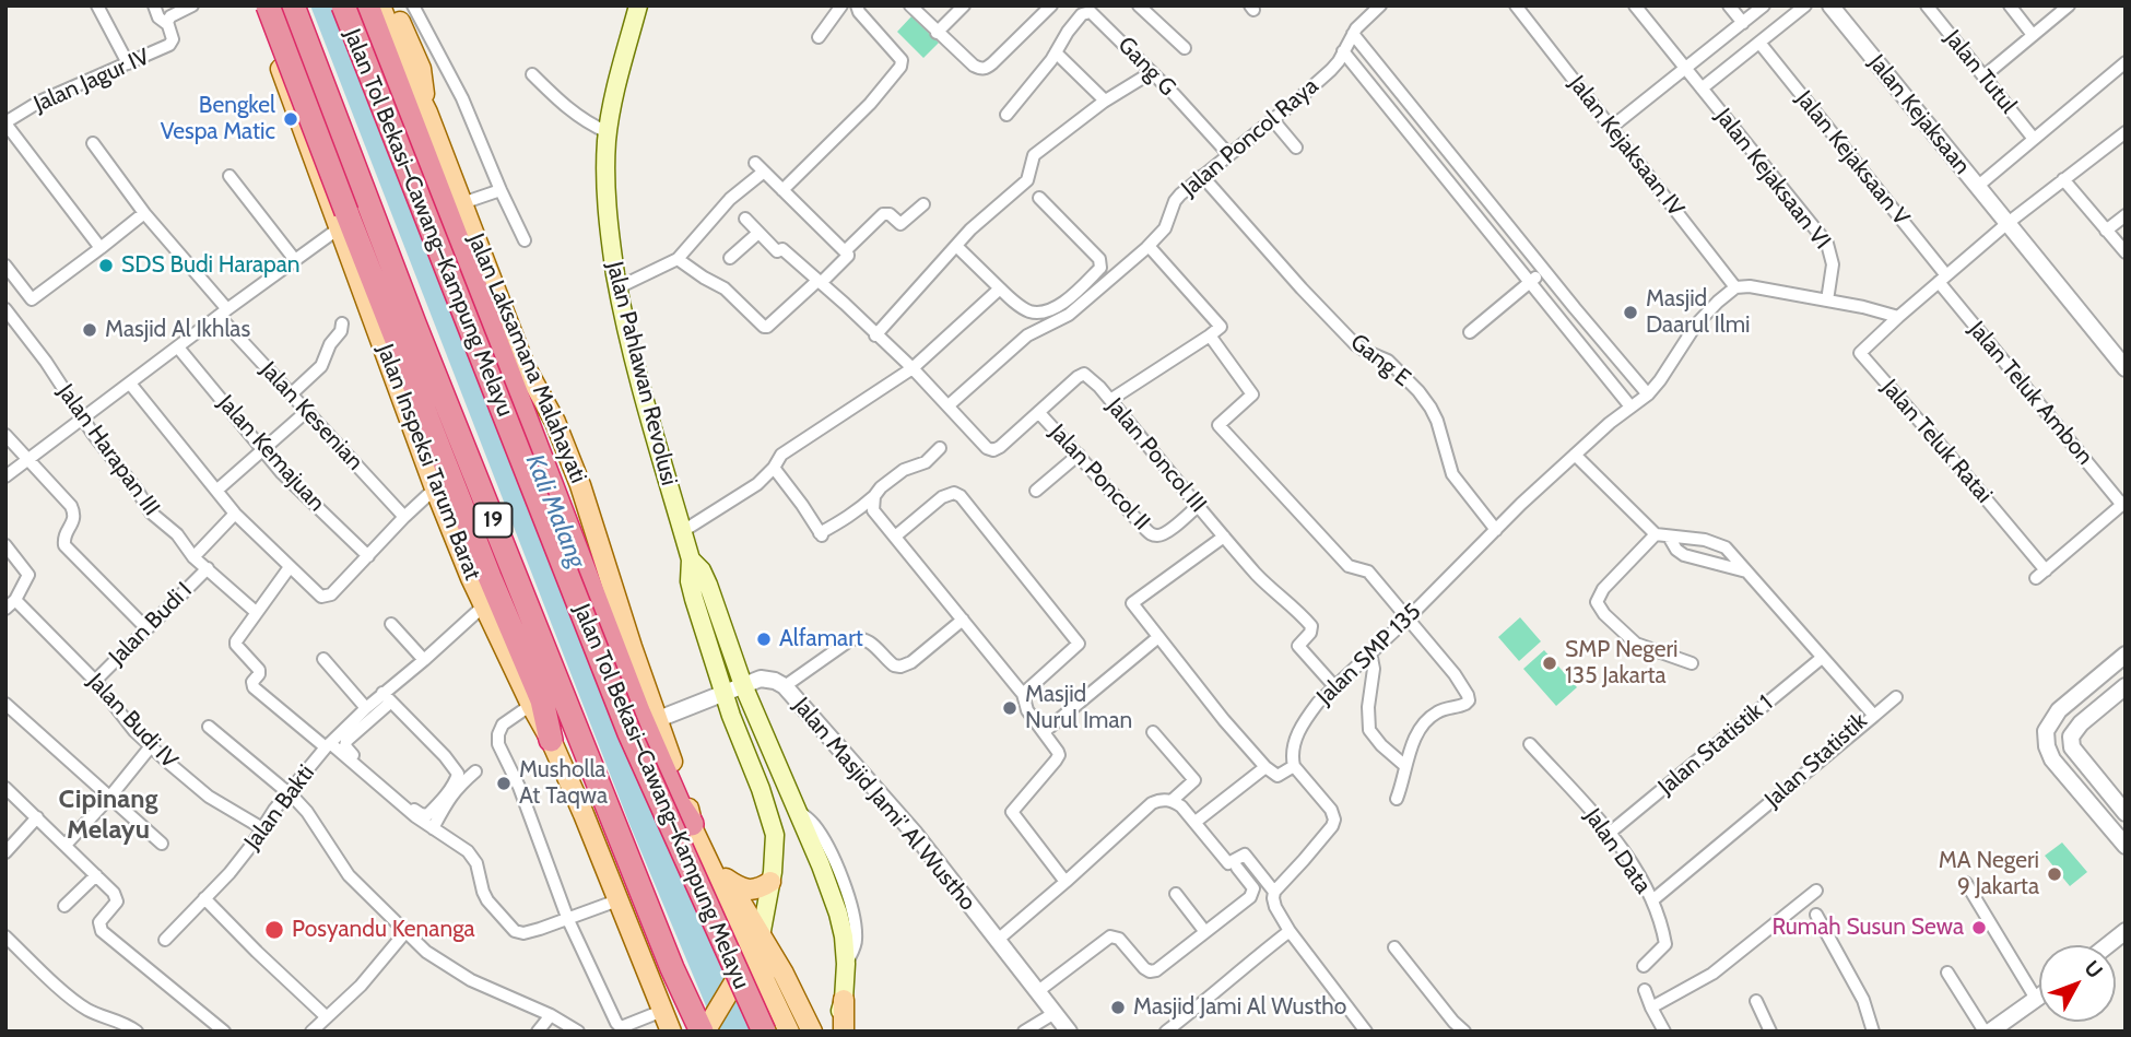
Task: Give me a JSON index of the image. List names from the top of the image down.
{
  "streets": {
    "highway": ["Jalan Tol Bekasi–Cawang–Kampung Melayu", "19"],
    "main road": ["Jalan Laksamana Malahayati", "Jalan Pahlawan Revolusi", "Jalan Inspeksi Tarum Barat"],
    "street": [
      "Gang G",
      "Jalan Tutul",
      "Jalan Jagur IV",
      "Jalan Kejaksaan",
      "Jalan Poncol Raya",
      "Jalan Kejaksaan IV",
      "Jalan Kejaksaan V",
      "Jalan Kejaksaan VI",
      "Gang E",
      "Jalan Teluk Ambon",
      "Jalan Kesenian",
      "Jalan Teluk Ratai",
      "Jalan Harapan III",
      "Jalan Kemajuan",
      "Jalan Poncol III",
      "Jalan Poncol II",
      "Jalan Budi I",
      "Jalan SMP 135",
      "Jalan Budi IV",
      "Jalan Statistik 1",
      "Jalan Statistik",
      "Jalan Masjid Jami' Al Wustho",
      "Jalan Bakti",
      "Jalan Data"
    ]
  },
  "crossings": [
    ["Gang G", "Jalan Poncol Raya"],
    ["Jalan Poncol Raya", "Gang E"],
    ["Jalan Poncol Raya", "Jalan Poncol II"],
    ["Jalan Kejaksaan IV", "Jalan SMP 135"],
    ["Jalan Kejaksaan V", "Jalan Teluk Ambon"],
    ["Jalan Laksamana Malahayati", "Jalan Pahlawan Revolusi"],
    ["Jalan Laksamana Malahayati", "Jalan Masjid Jami' Al Wustho"],
    ["Gang E", "Jalan SMP 135"],
    ["Jalan Pahlawan Revolusi", "Jalan Masjid Jami' Al Wustho"],
    ["Jalan Teluk Ambon", "Jalan Teluk Ratai"],
    ["Jalan Harapan III", "Jalan Budi I"],
    ["Jalan Poncol III", "Jalan Poncol II"],
    ["Jalan Poncol III", "Jalan SMP 135"],
    ["Jalan Inspeksi Tarum Barat", "Jalan Bakti"],
    ["Jalan Budi I", "Jalan Budi IV"],
    ["Jalan Budi IV", "Jalan Bakti"],
    ["Jalan Statistik 1", "Jalan Statistik"],
    ["Jalan Statistik 1", "Jalan Data"],
    ["Jalan Statistik", "Jalan Data"]
  ],
  "districts": ["Cipinang Melayu"],
  "water": ["Kali Malang"],
  "places": [
    "Bengkel Vespa Matic",
    "SDS Budi Harapan",
    "Masjid Daarul Ilmi",
    "Masjid Al Ikhlas",
    "Alfamart",
    "SMP Negeri 135 Jakarta",
    "Masjid Nurul Iman",
    "Musholla At Taqwa",
    "MA Negeri 9 Jakarta",
    "Rumah Susun Sewa",
    "Posyandu Kenanga",
    "Masjid Jami Al Wustho"
  ],
  "north": "top right"
}
